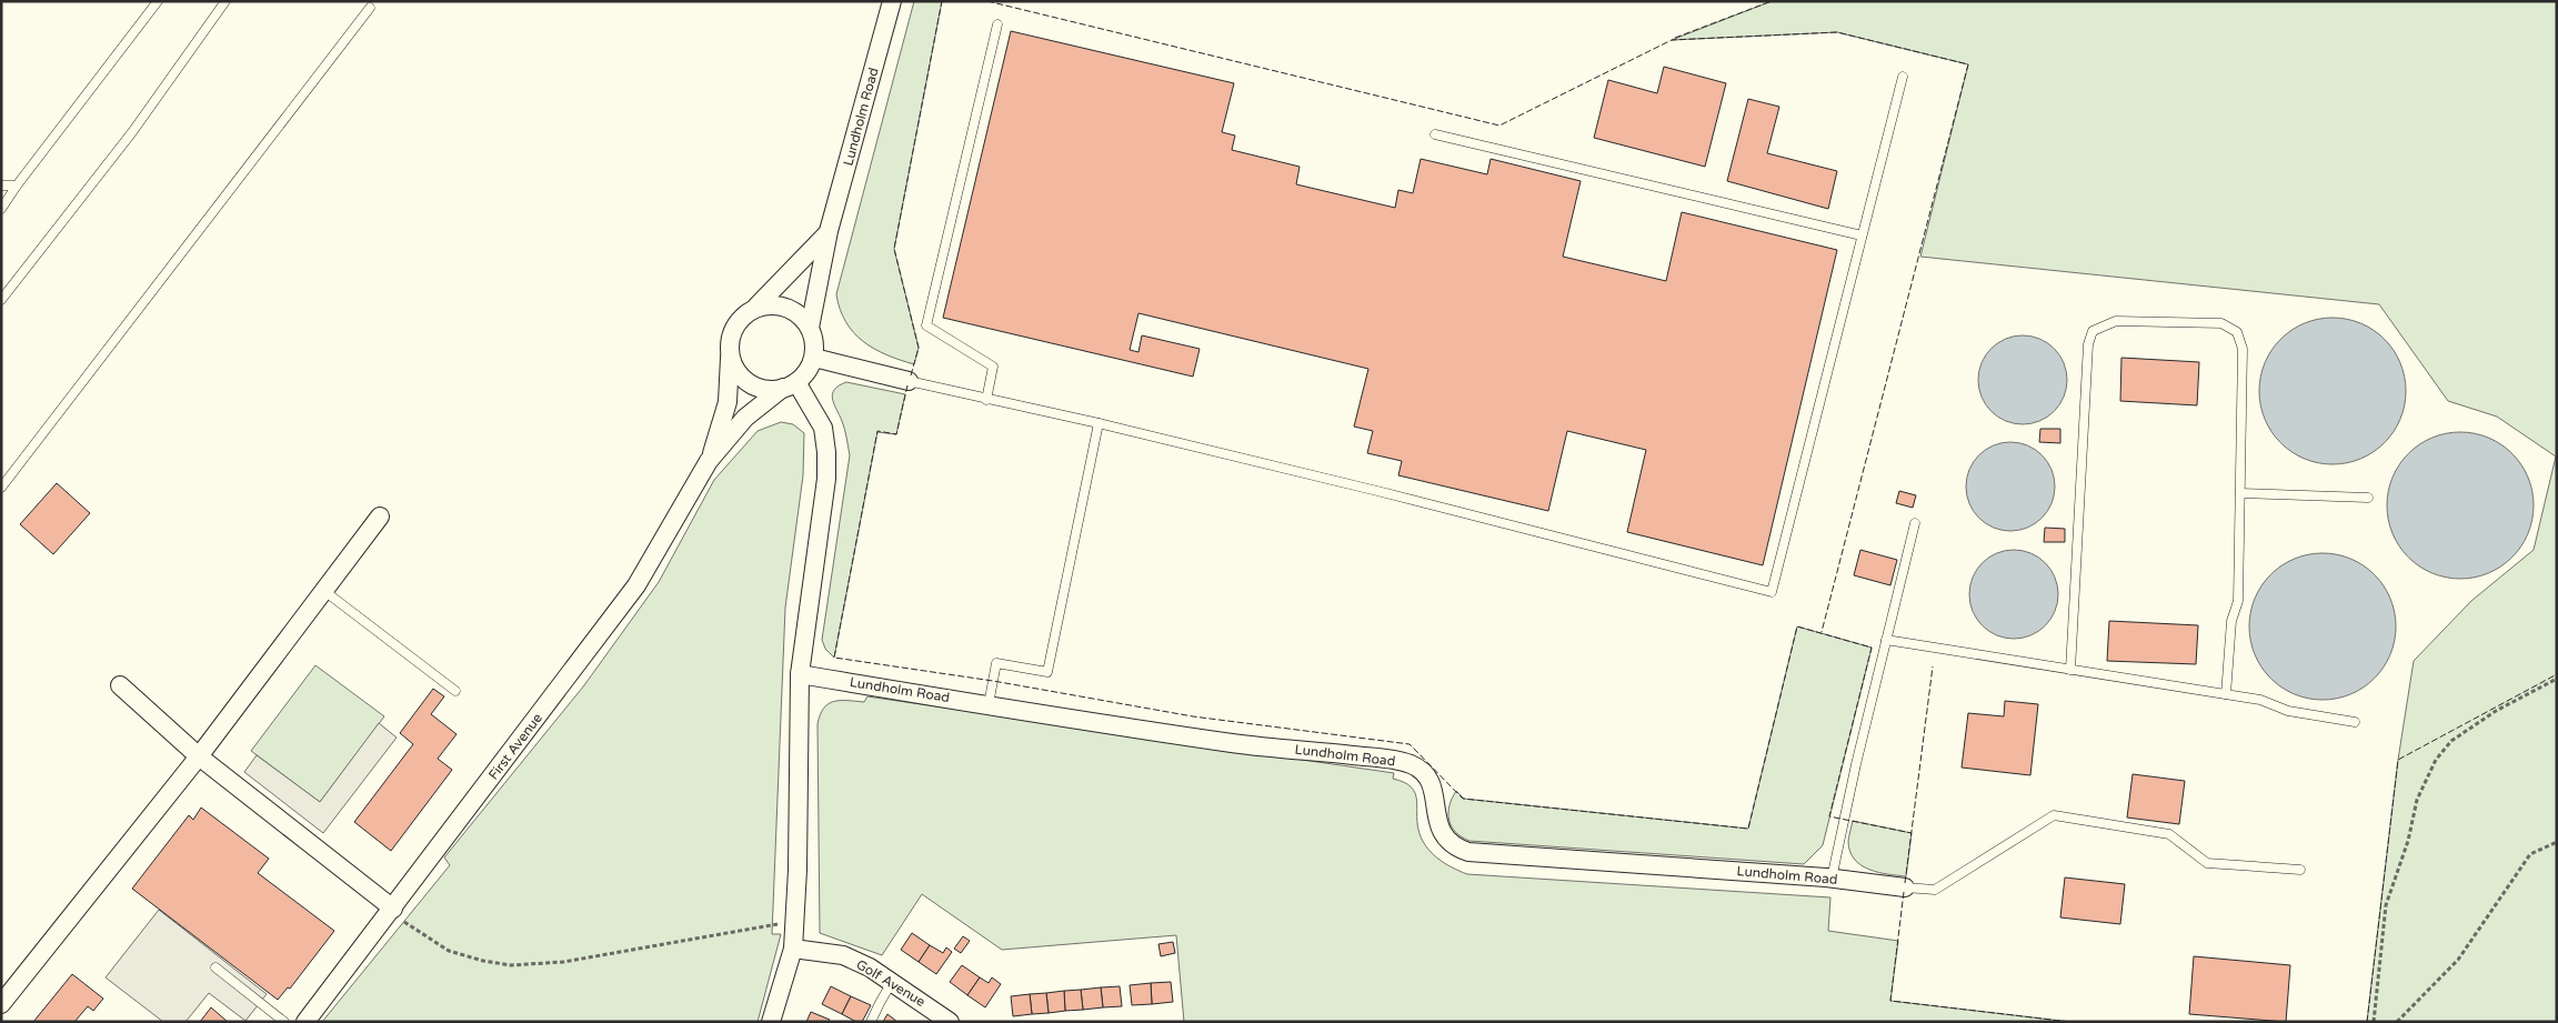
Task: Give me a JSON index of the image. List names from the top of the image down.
{
  "streets": {
    "street": ["Lundholm Road", "First Avenue", "Golf Avenue"]
  },
  "crossings": [
    ["Lundholm Road", "First Avenue"]
  ]
}
